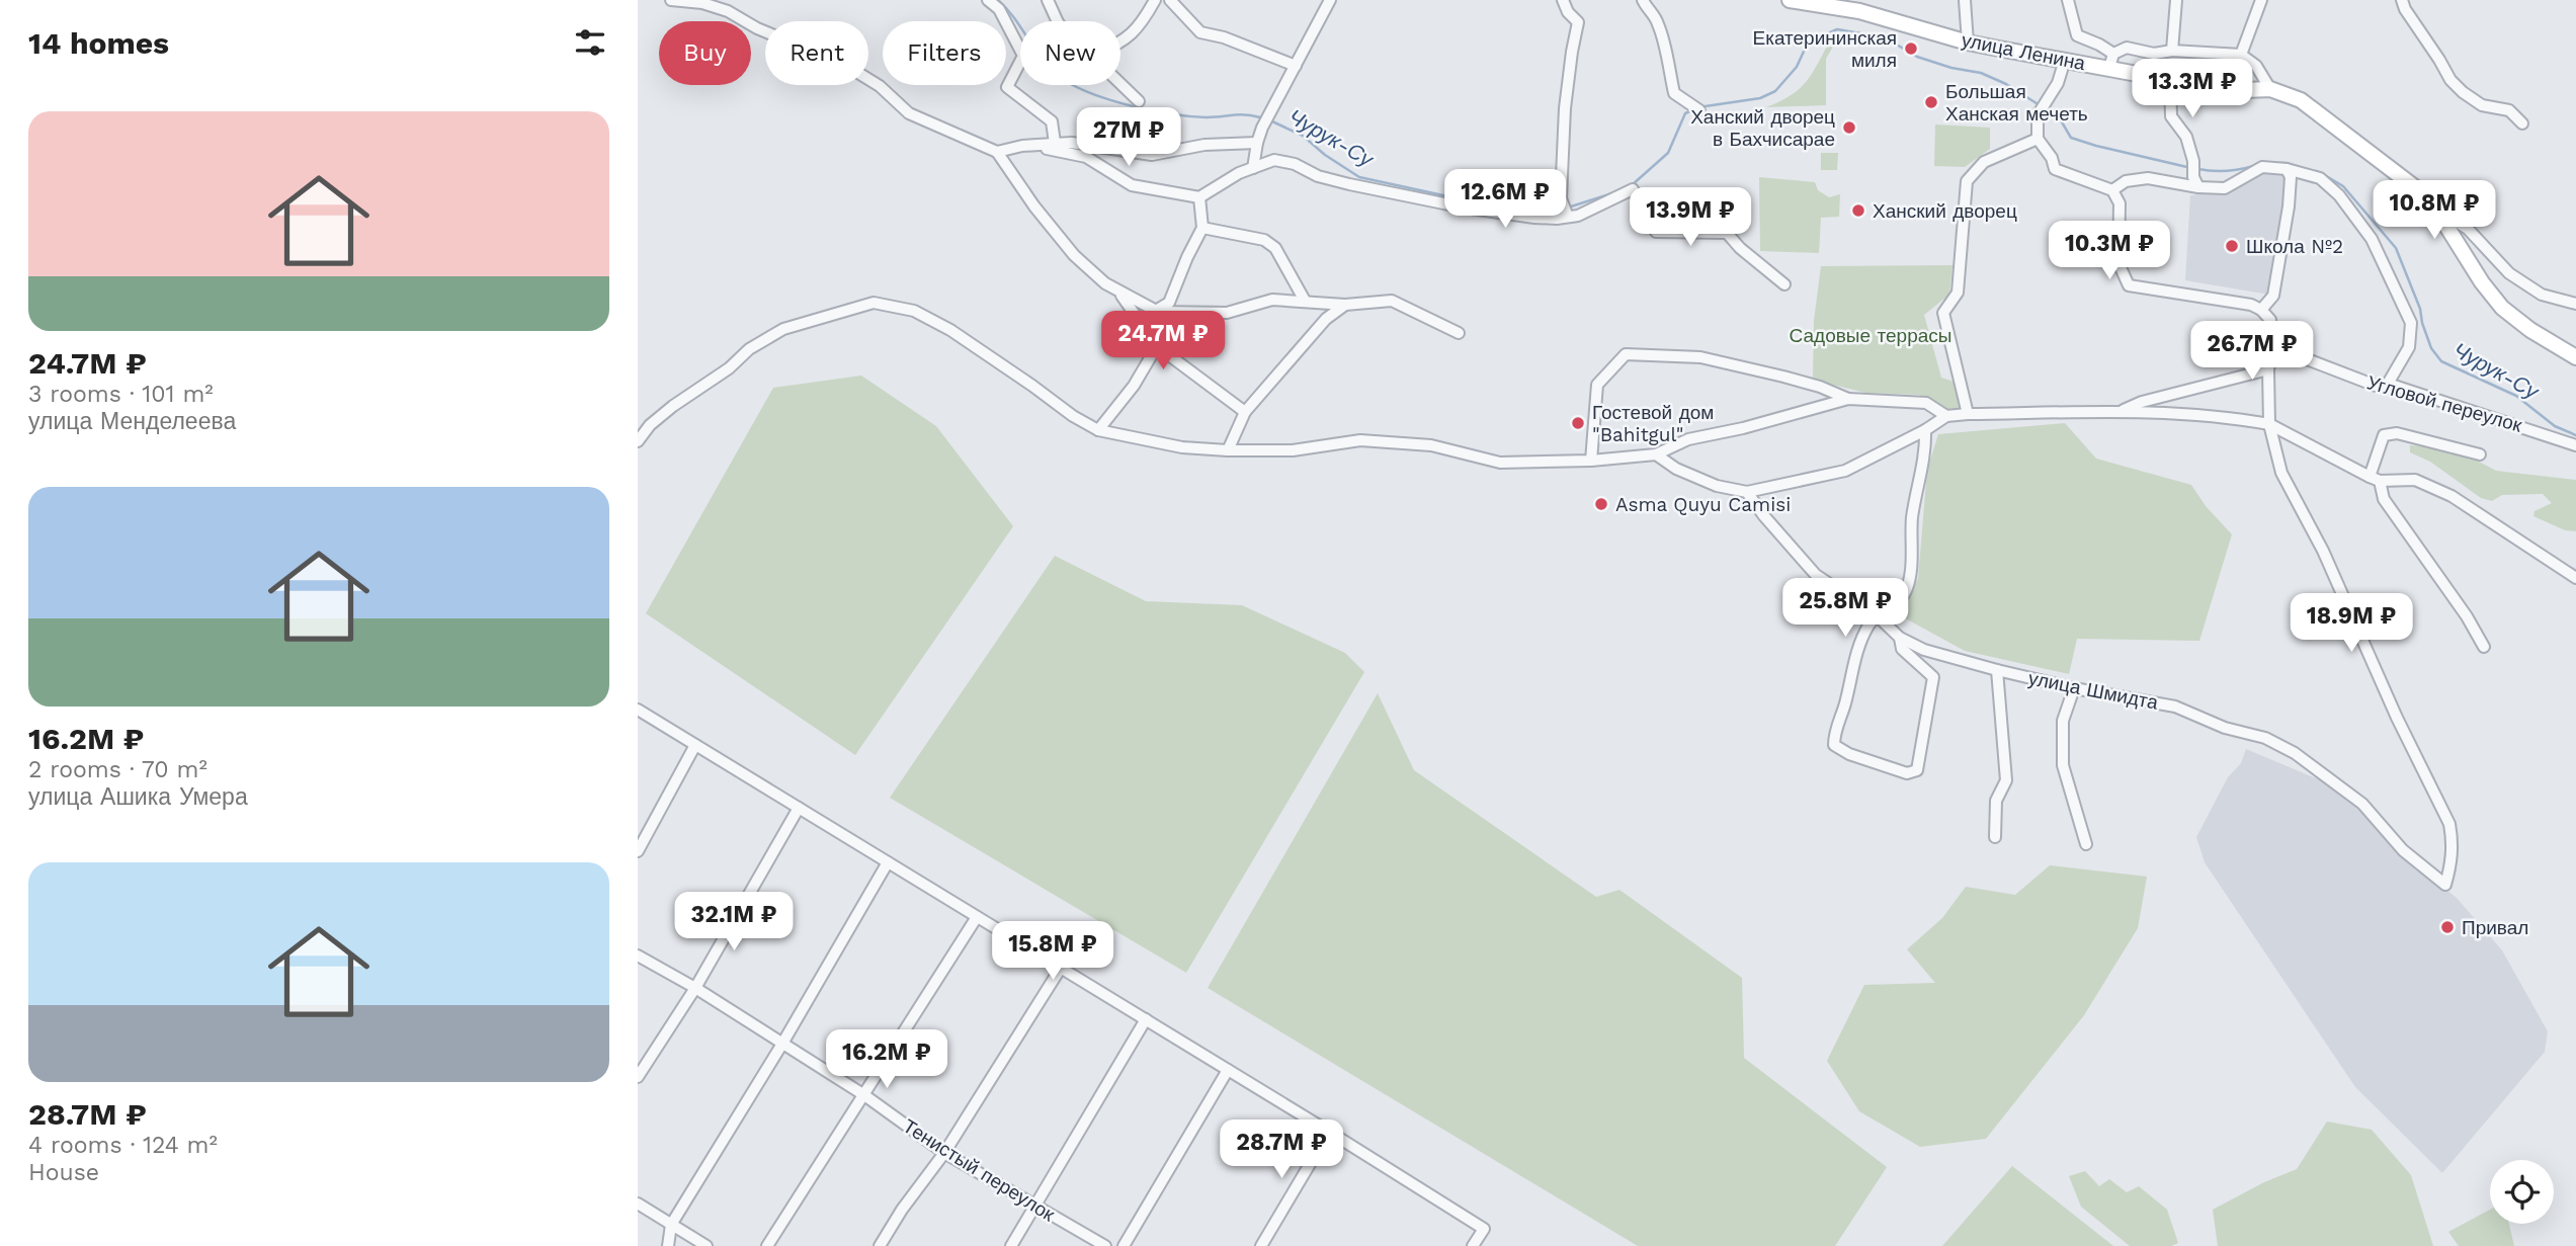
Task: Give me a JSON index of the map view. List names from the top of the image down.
{
  "streets": {
    "main road": ["улица Ленина"],
    "street": ["Угловой переулок", "улица Шмидта", "Тенистый переулок"]
  },
  "water": ["Чурук-Су"],
  "parks": ["Садовые террасы"],
  "places": [
    "Екатерининская миля",
    "Большая Ханская мечеть",
    "Ханский дворец в Бахчисарае",
    "Ханский дворец",
    "Школа №2",
    "Гостевой дом \"Bahitgul\"",
    "Asma Quyu Camisi",
    "Привал"
  ],
  "page": {
    "heading": "14 homes",
    "chip": [
      "Buy",
      "Rent",
      "Filters",
      "New"
    ],
    "price": [
      "13.3M ₽",
      "27M ₽",
      "12.6M ₽",
      "10.8M ₽",
      "13.9M ₽",
      "10.3M ₽",
      "24.7M ₽",
      "26.7M ₽",
      "25.8M ₽",
      "18.9M ₽",
      "32.1M ₽",
      "15.8M ₽",
      "16.2M ₽",
      "28.7M ₽"
    ],
    "list": [
      {
        "name": "24.7M ₽",
        "note": "3 rooms · 101 m² · улица Менделеева"
      },
      {
        "name": "16.2M ₽",
        "note": "2 rooms · 70 m² · улица Ашика Умера"
      },
      {
        "name": "28.7M ₽",
        "note": "4 rooms · 124 m² · House"
      }
    ]
  }
}
